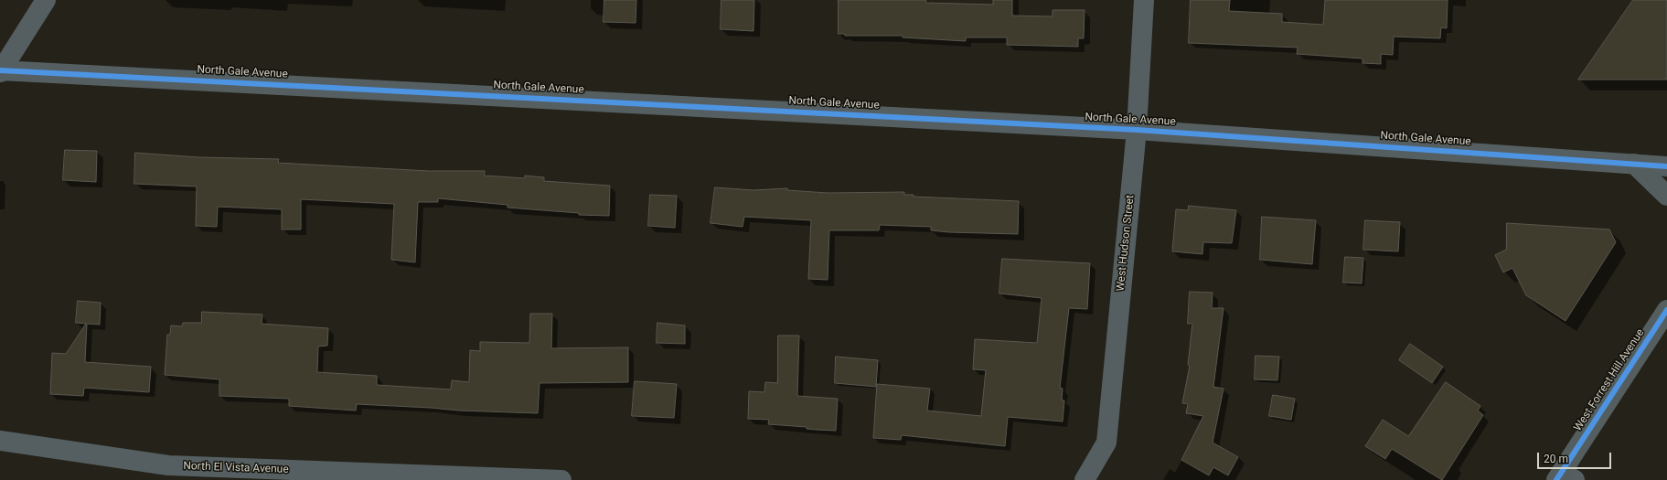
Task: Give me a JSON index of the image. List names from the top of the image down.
{
  "streets": {
    "main road": ["West Forrest Hill Avenue"],
    "street": ["North Gale Avenue", "West Hudson Street", "North El Vista Avenue"]
  },
  "crossings": [
    ["North Gale Avenue", "West Hudson Street"]
  ],
  "scale_bar": "20 m"
}
